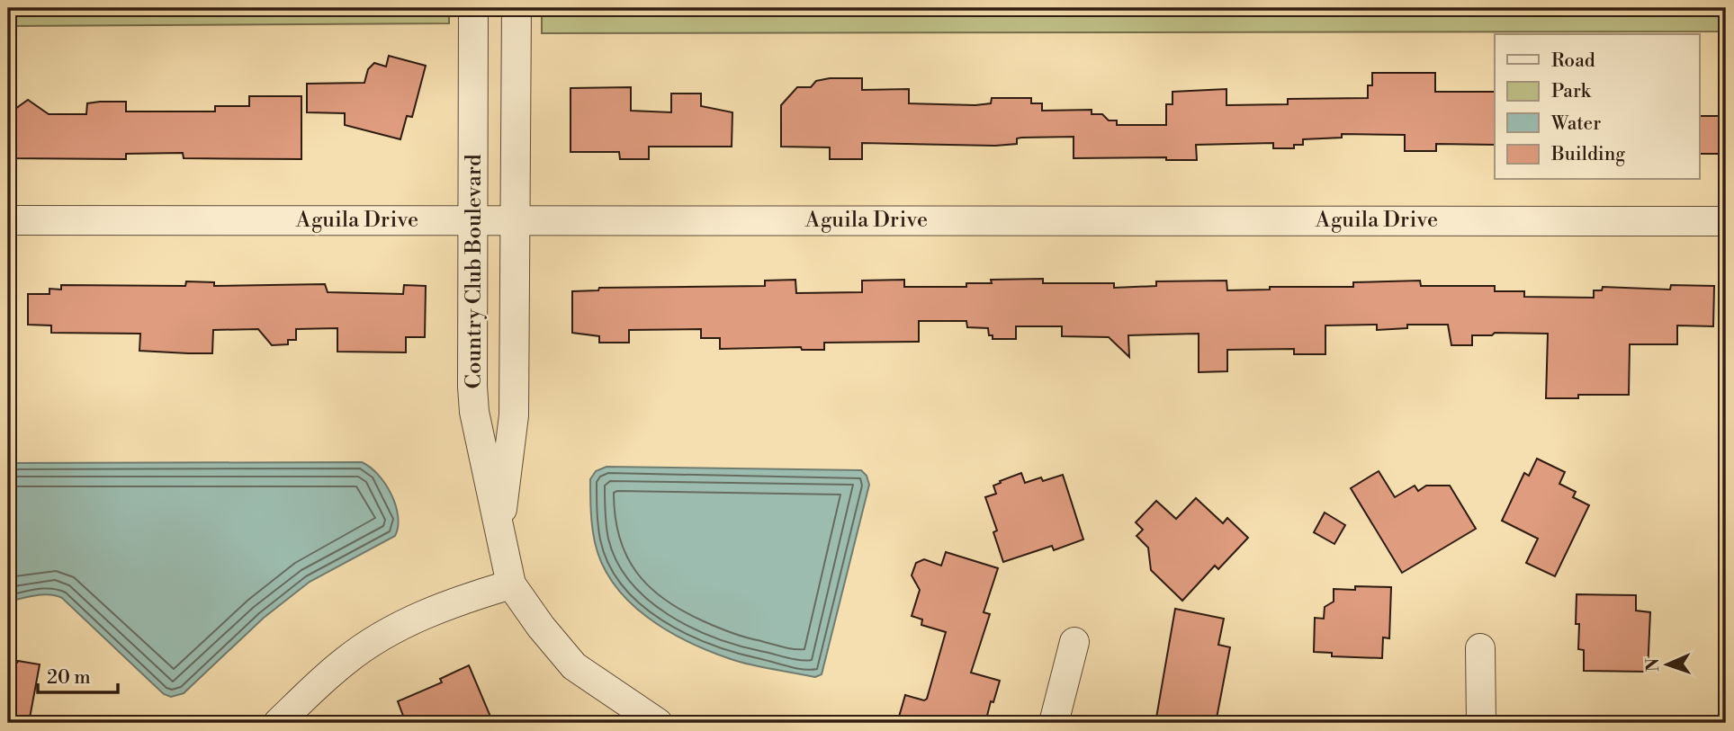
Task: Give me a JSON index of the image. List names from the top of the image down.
{
  "streets": {
    "street": ["Aguila Drive", "Country Club Boulevard"]
  },
  "crossings": [
    ["Aguila Drive", "Country Club Boulevard"]
  ],
  "legend": [
    "Road",
    "Park",
    "Water",
    "Building"
  ],
  "scale_bar": "20 m",
  "north": "left"
}
